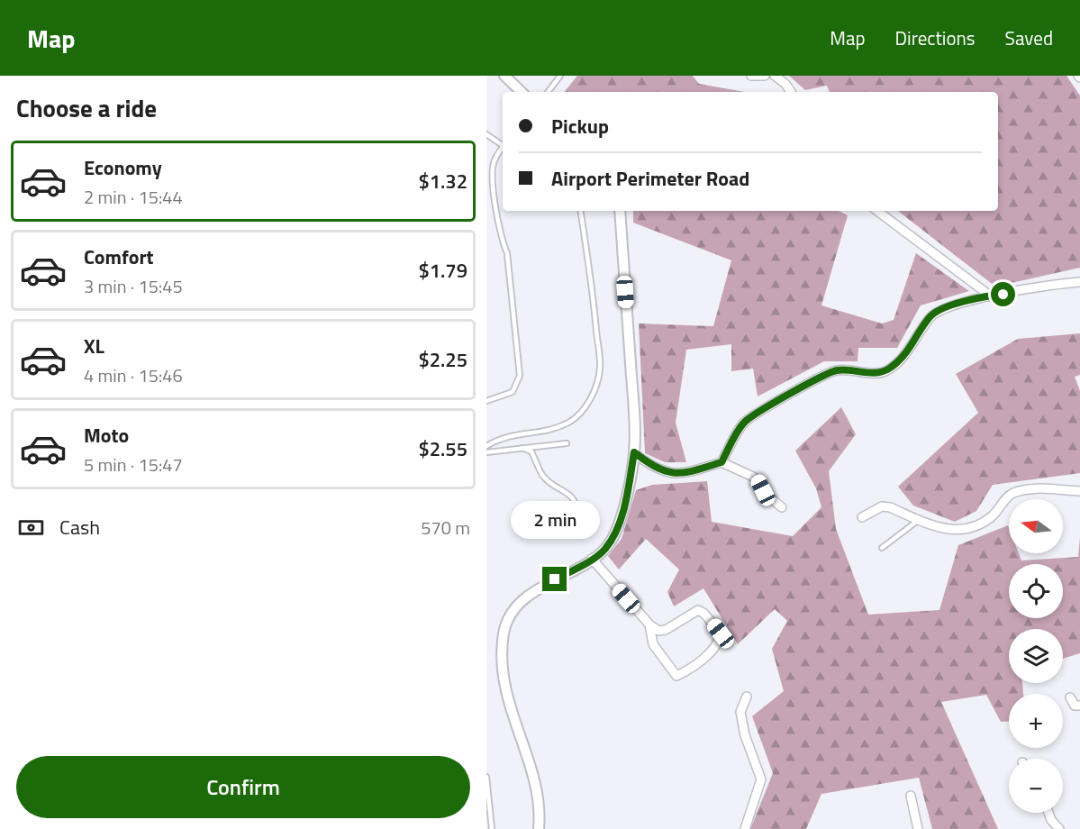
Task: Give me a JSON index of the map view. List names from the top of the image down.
{
  "north": "left",
  "page": {
    "header": "Map",
    "nav": ["Map", "Directions", "Saved"],
    "heading": "Choose a ride",
    "banner": ["Pickup", "Airport Perimeter Road"],
    "list": [
      {
        "name": "Economy",
        "note": "2 min · 15:44",
        "value": "$1.32"
      },
      {
        "name": "Comfort",
        "note": "3 min · 15:45",
        "value": "$1.79"
      },
      {
        "name": "XL",
        "note": "4 min · 15:46",
        "value": "$2.25"
      },
      {
        "name": "Moto",
        "note": "5 min · 15:47",
        "value": "$2.55"
      }
    ],
    "pay": ["Cash", "570 m"],
    "map_buttons": ["+", "−"],
    "bubble": "2 min",
    "buttons": "Confirm"
  }
}
